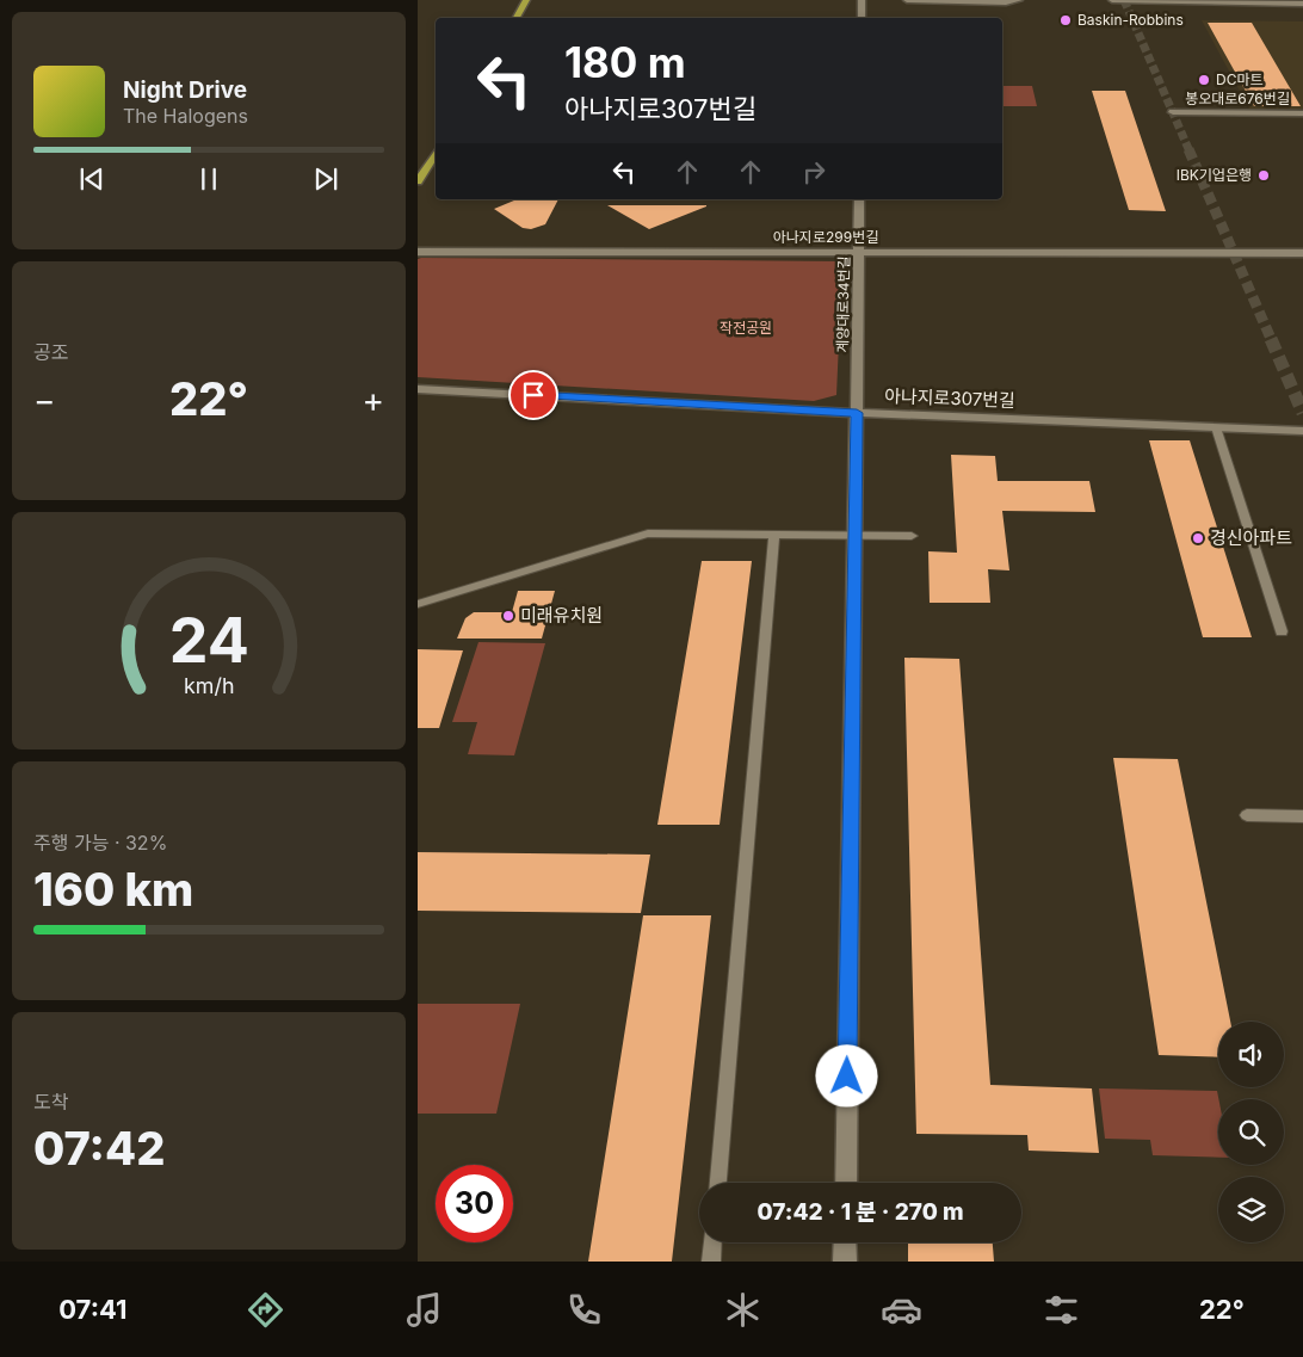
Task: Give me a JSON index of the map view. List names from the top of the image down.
{
  "streets": {
    "street": [
      "봉오대로676번길",
      "아나지로299번길",
      "계양대로34번길",
      "아나지로307번길"
    ]
  },
  "crossings": [
    ["아나지로299번길", "계양대로34번길"],
    ["계양대로34번길", "아나지로307번길"]
  ],
  "parks": ["작전공원"],
  "places": [
    "Baskin-Robbins",
    "DC마트",
    "IBK기업은행",
    "경신아파트",
    "미래유치원"
  ],
  "page": {
    "turn": ["180 m", "아나지로307번길"],
    "song": ["Night Drive", "The Halogens"],
    "tile": [
      "공조",
      ["주행 가능 · 32%", "160 km"],
      ["도착", "07:42"]
    ],
    "heat": ["−", "22°", "+"],
    "limit": "30",
    "trip": "07:42 · 1 분 · 270 m",
    "tabs": ["07:41", "22°"],
    "gauge": ["24", "km/h"]
  }
}
